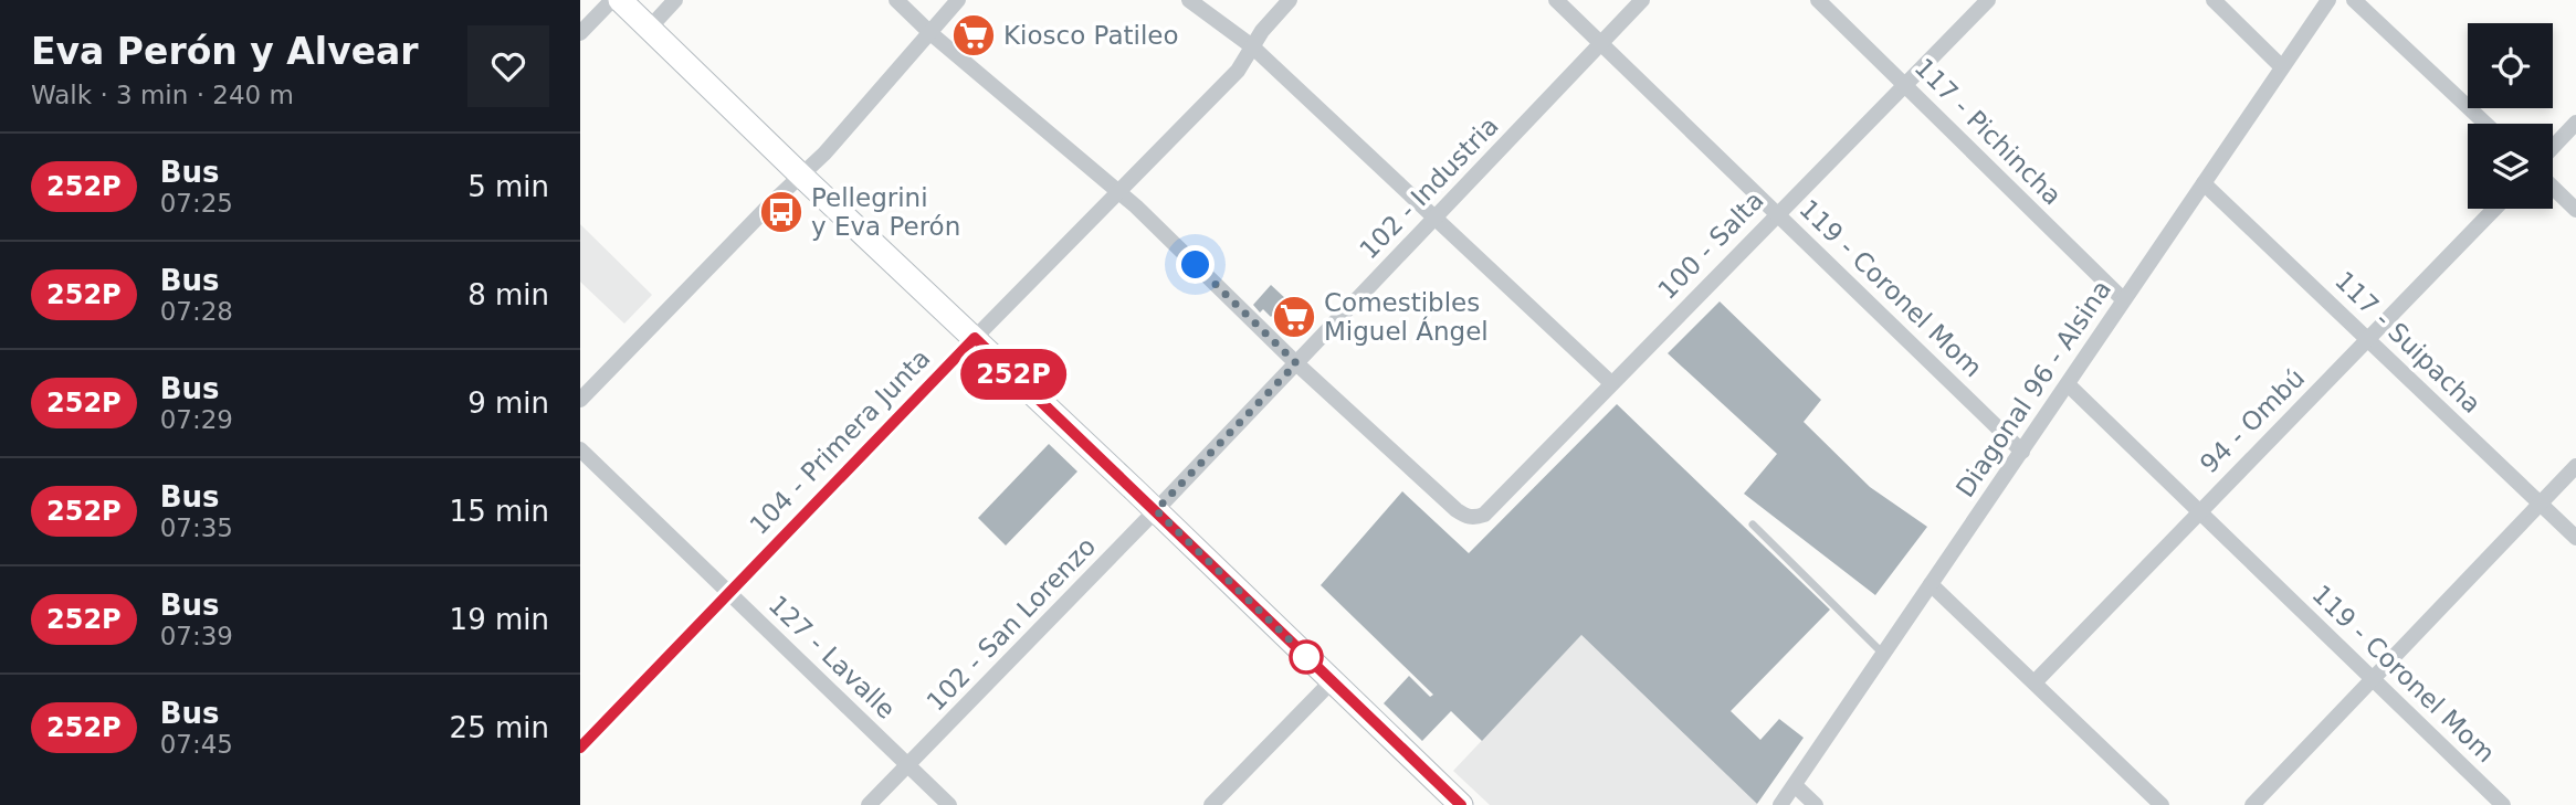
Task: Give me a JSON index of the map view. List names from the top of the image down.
{
  "streets": {
    "street": [
      "117 - Pichincha",
      "102 - Industria",
      "100 - Salta",
      "119 - Coronel Mom",
      "117 - Suipacha",
      "Diagonal 96 - Alsina",
      "94 - Ombú",
      "104 - Primera Junta",
      "102 - San Lorenzo",
      "127 - Lavalle"
    ]
  },
  "crossings": [
    ["117 - Pichincha", "100 - Salta"],
    ["117 - Pichincha", "Diagonal 96 - Alsina"],
    ["102 - Industria", "100 - Salta"],
    ["102 - Industria", "119 - Coronel Mom"],
    ["102 - Industria", "102 - San Lorenzo"],
    ["100 - Salta", "119 - Coronel Mom"],
    ["119 - Coronel Mom", "Diagonal 96 - Alsina"],
    ["119 - Coronel Mom", "94 - Ombú"],
    ["117 - Suipacha", "Diagonal 96 - Alsina"],
    ["117 - Suipacha", "94 - Ombú"],
    ["104 - Primera Junta", "127 - Lavalle"],
    ["102 - San Lorenzo", "127 - Lavalle"]
  ],
  "places": {
    "supermarket": ["Kiosco Patileo", "Comestibles Miguel Ángel"],
    "bus stop": ["Pellegrini y Eva Perón"]
  },
  "lines": ["bus line 252P"],
  "page": {
    "heading": ["Eva Perón y Alvear", "Walk · 3 min · 240 m"],
    "on_map": "252P",
    "list": [
      {
        "mark": "252P",
        "name": "Bus",
        "note": "07:25",
        "value": "5 min"
      },
      {
        "mark": "252P",
        "name": "Bus",
        "note": "07:28",
        "value": "8 min"
      },
      {
        "mark": "252P",
        "name": "Bus",
        "note": "07:29",
        "value": "9 min"
      },
      {
        "mark": "252P",
        "name": "Bus",
        "note": "07:35",
        "value": "15 min"
      },
      {
        "mark": "252P",
        "name": "Bus",
        "note": "07:39",
        "value": "19 min"
      },
      {
        "mark": "252P",
        "name": "Bus",
        "note": "07:45",
        "value": "25 min"
      }
    ]
  }
}
